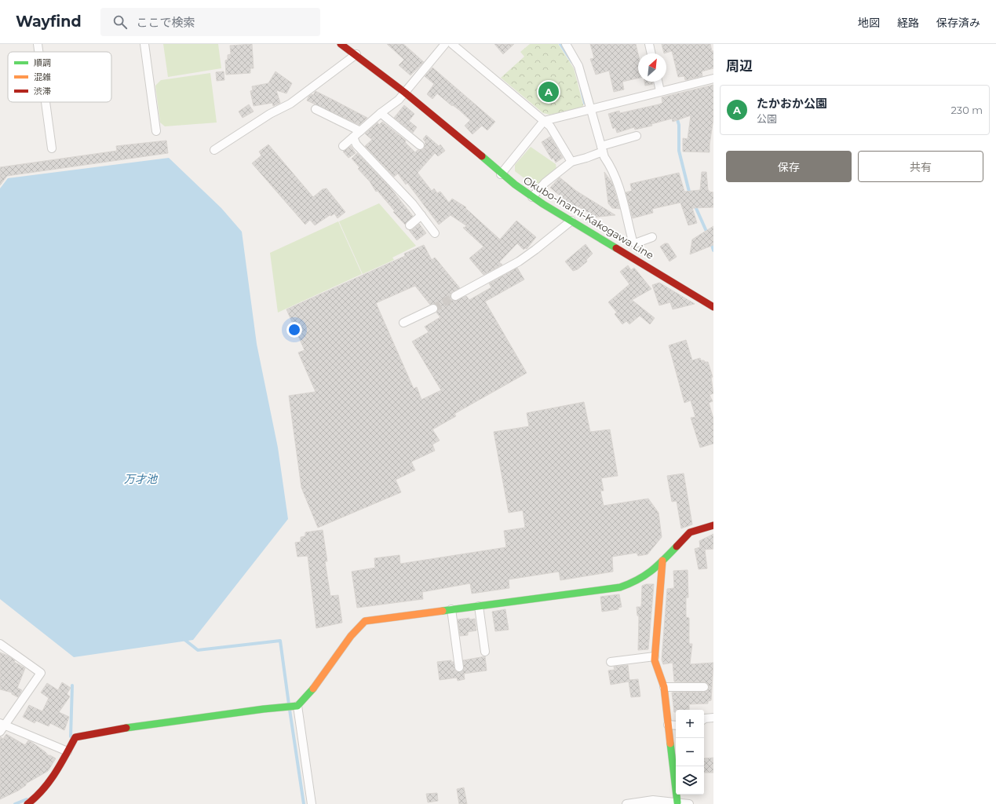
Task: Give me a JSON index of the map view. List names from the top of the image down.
{
  "streets": {
    "street": ["Okubo-Inami-Kakogawa Line"]
  },
  "water": ["万才池"],
  "legend": ["順調", "混雑", "渋滞"],
  "north": "top right",
  "page": {
    "header": "Wayfind",
    "search": "ここで検索",
    "nav": ["地図", "経路", "保存済み"],
    "heading": "周辺",
    "pins": "A",
    "list": [
      {
        "mark": "A",
        "name": "たかおか公園",
        "note": "公園",
        "value": "230 m"
      }
    ],
    "buttons": ["保存", "共有"],
    "map_buttons": ["+", "−"]
  }
}
